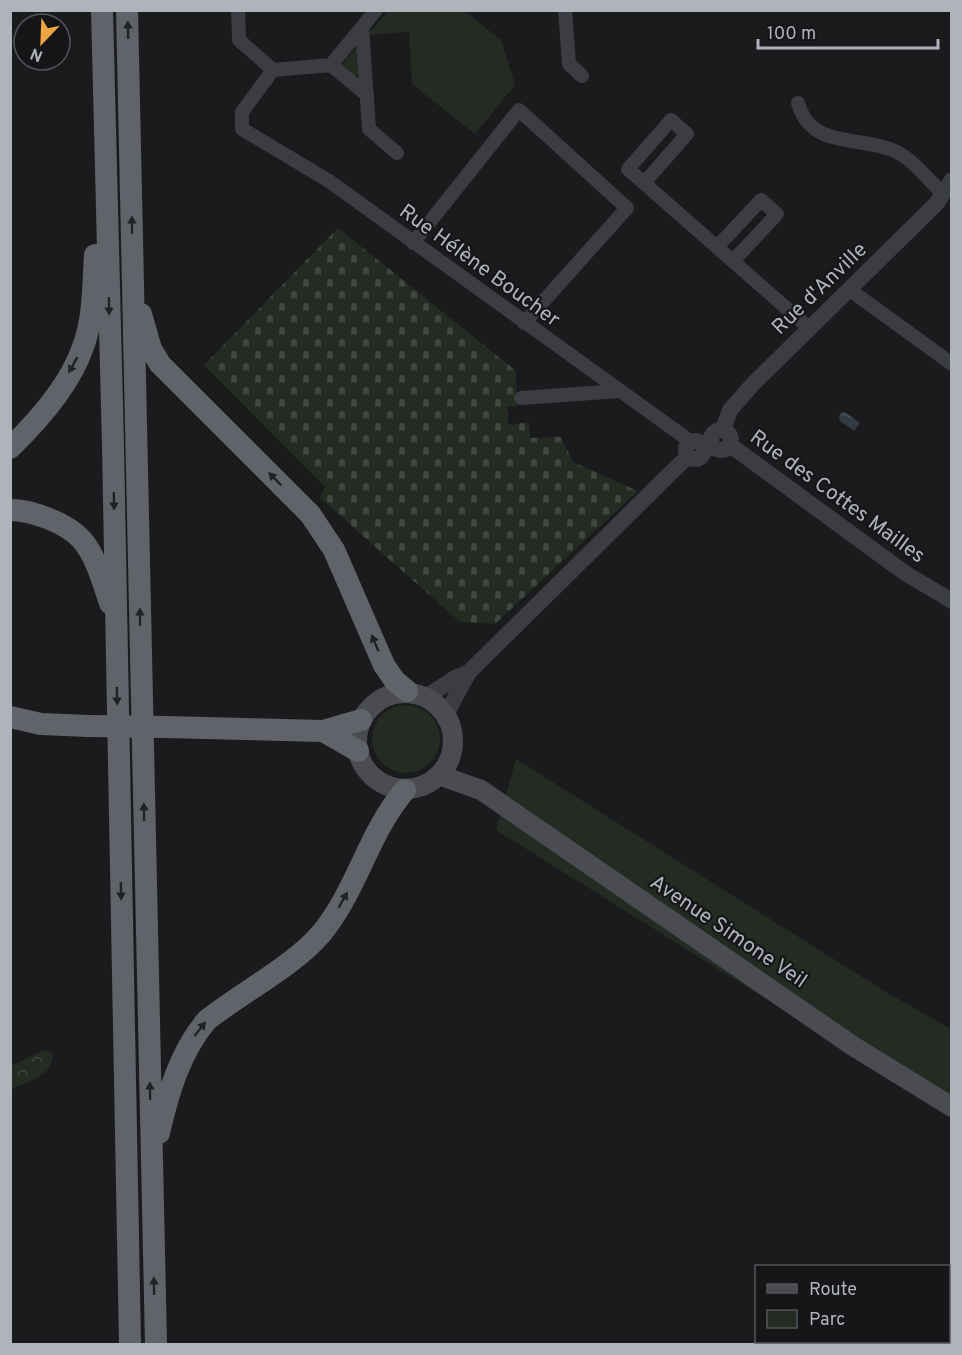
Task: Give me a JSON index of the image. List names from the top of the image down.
{
  "streets": {
    "main road": ["Avenue Simone Veil"],
    "street": ["Rue Hélène Boucher", "Rue d'Anville", "Rue des Cottes Mailles"]
  },
  "crossings": [
    ["Rue Hélène Boucher", "Rue d'Anville"],
    ["Rue Hélène Boucher", "Rue des Cottes Mailles"],
    ["Rue d'Anville", "Rue des Cottes Mailles"],
    ["Rue d'Anville", "Avenue Simone Veil"]
  ],
  "legend": ["Route", "Parc"],
  "scale_bar": "100 m",
  "north": "bottom left"
}
